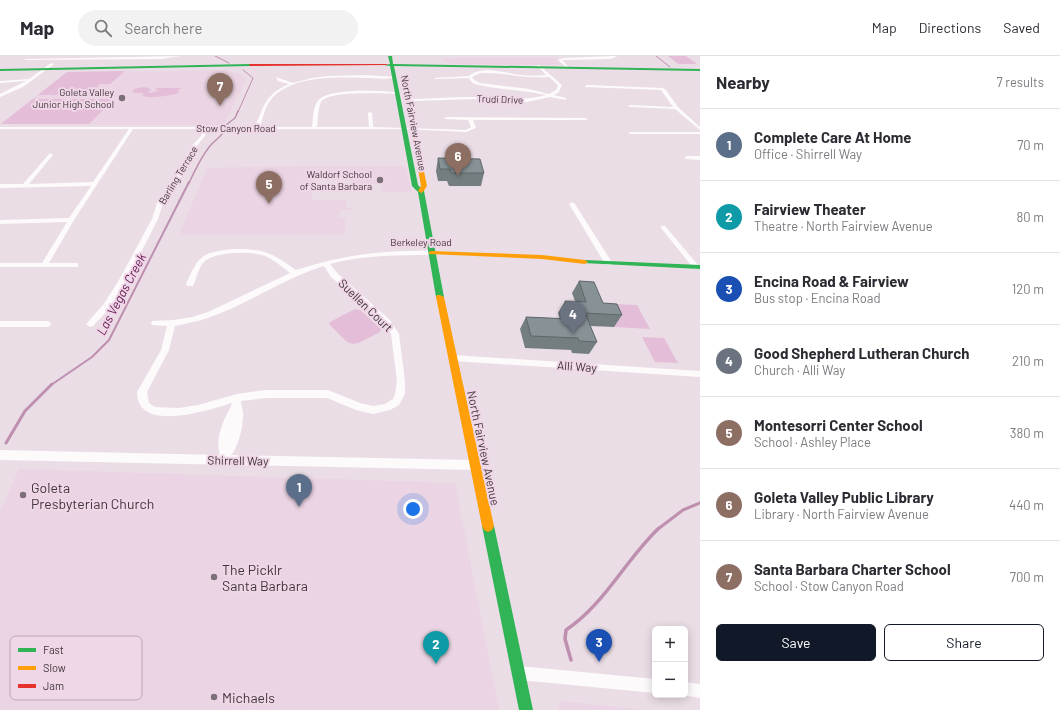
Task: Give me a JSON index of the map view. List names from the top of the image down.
{
  "streets": {
    "main road": ["North Fairview Avenue", "Berkeley Road"],
    "street": [
      "Trudi Drive",
      "Stow Canyon Road",
      "Barling Terrace",
      "Suellen Court",
      "Alli Way",
      "Shirrell Way"
    ]
  },
  "crossings": [
    ["Trudi Drive", "North Fairview Avenue"],
    ["North Fairview Avenue", "Stow Canyon Road"],
    ["North Fairview Avenue", "Berkeley Road"],
    ["North Fairview Avenue", "Alli Way"],
    ["North Fairview Avenue", "Shirrell Way"],
    ["Stow Canyon Road", "Barling Terrace"],
    ["Berkeley Road", "Suellen Court"]
  ],
  "water": ["Las Vegas Creek"],
  "places": [
    "Goleta Valley Junior High School",
    "Waldorf School of Santa Barbara",
    "Goleta Presbyterian Church",
    "The Picklr Santa Barbara",
    "Michaels"
  ],
  "legend": ["Fast", "Slow", "Jam"],
  "page": {
    "header": "Map",
    "search": "Search here",
    "nav": ["Map", "Directions", "Saved"],
    "heading": ["Nearby", "7 results"],
    "pins": [
      "7",
      "6",
      "5",
      "4",
      "1",
      "3",
      "2"
    ],
    "list": [
      {
        "mark": "1",
        "name": "Complete Care At Home",
        "note": "Office · Shirrell Way",
        "value": "70 m"
      },
      {
        "mark": "2",
        "name": "Fairview Theater",
        "note": "Theatre · North Fairview Avenue",
        "value": "80 m"
      },
      {
        "mark": "3",
        "name": "Encina Road & Fairview",
        "note": "Bus stop · Encina Road",
        "value": "120 m"
      },
      {
        "mark": "4",
        "name": "Good Shepherd Lutheran Church",
        "note": "Church · Alli Way",
        "value": "210 m"
      },
      {
        "mark": "5",
        "name": "Montesorri Center School",
        "note": "School · Ashley Place",
        "value": "380 m"
      },
      {
        "mark": "6",
        "name": "Goleta Valley Public Library",
        "note": "Library · North Fairview Avenue",
        "value": "440 m"
      },
      {
        "mark": "7",
        "name": "Santa Barbara Charter School",
        "note": "School · Stow Canyon Road",
        "value": "700 m"
      }
    ],
    "buttons": ["Save", "Share"],
    "map_buttons": ["+", "−"]
  }
}
